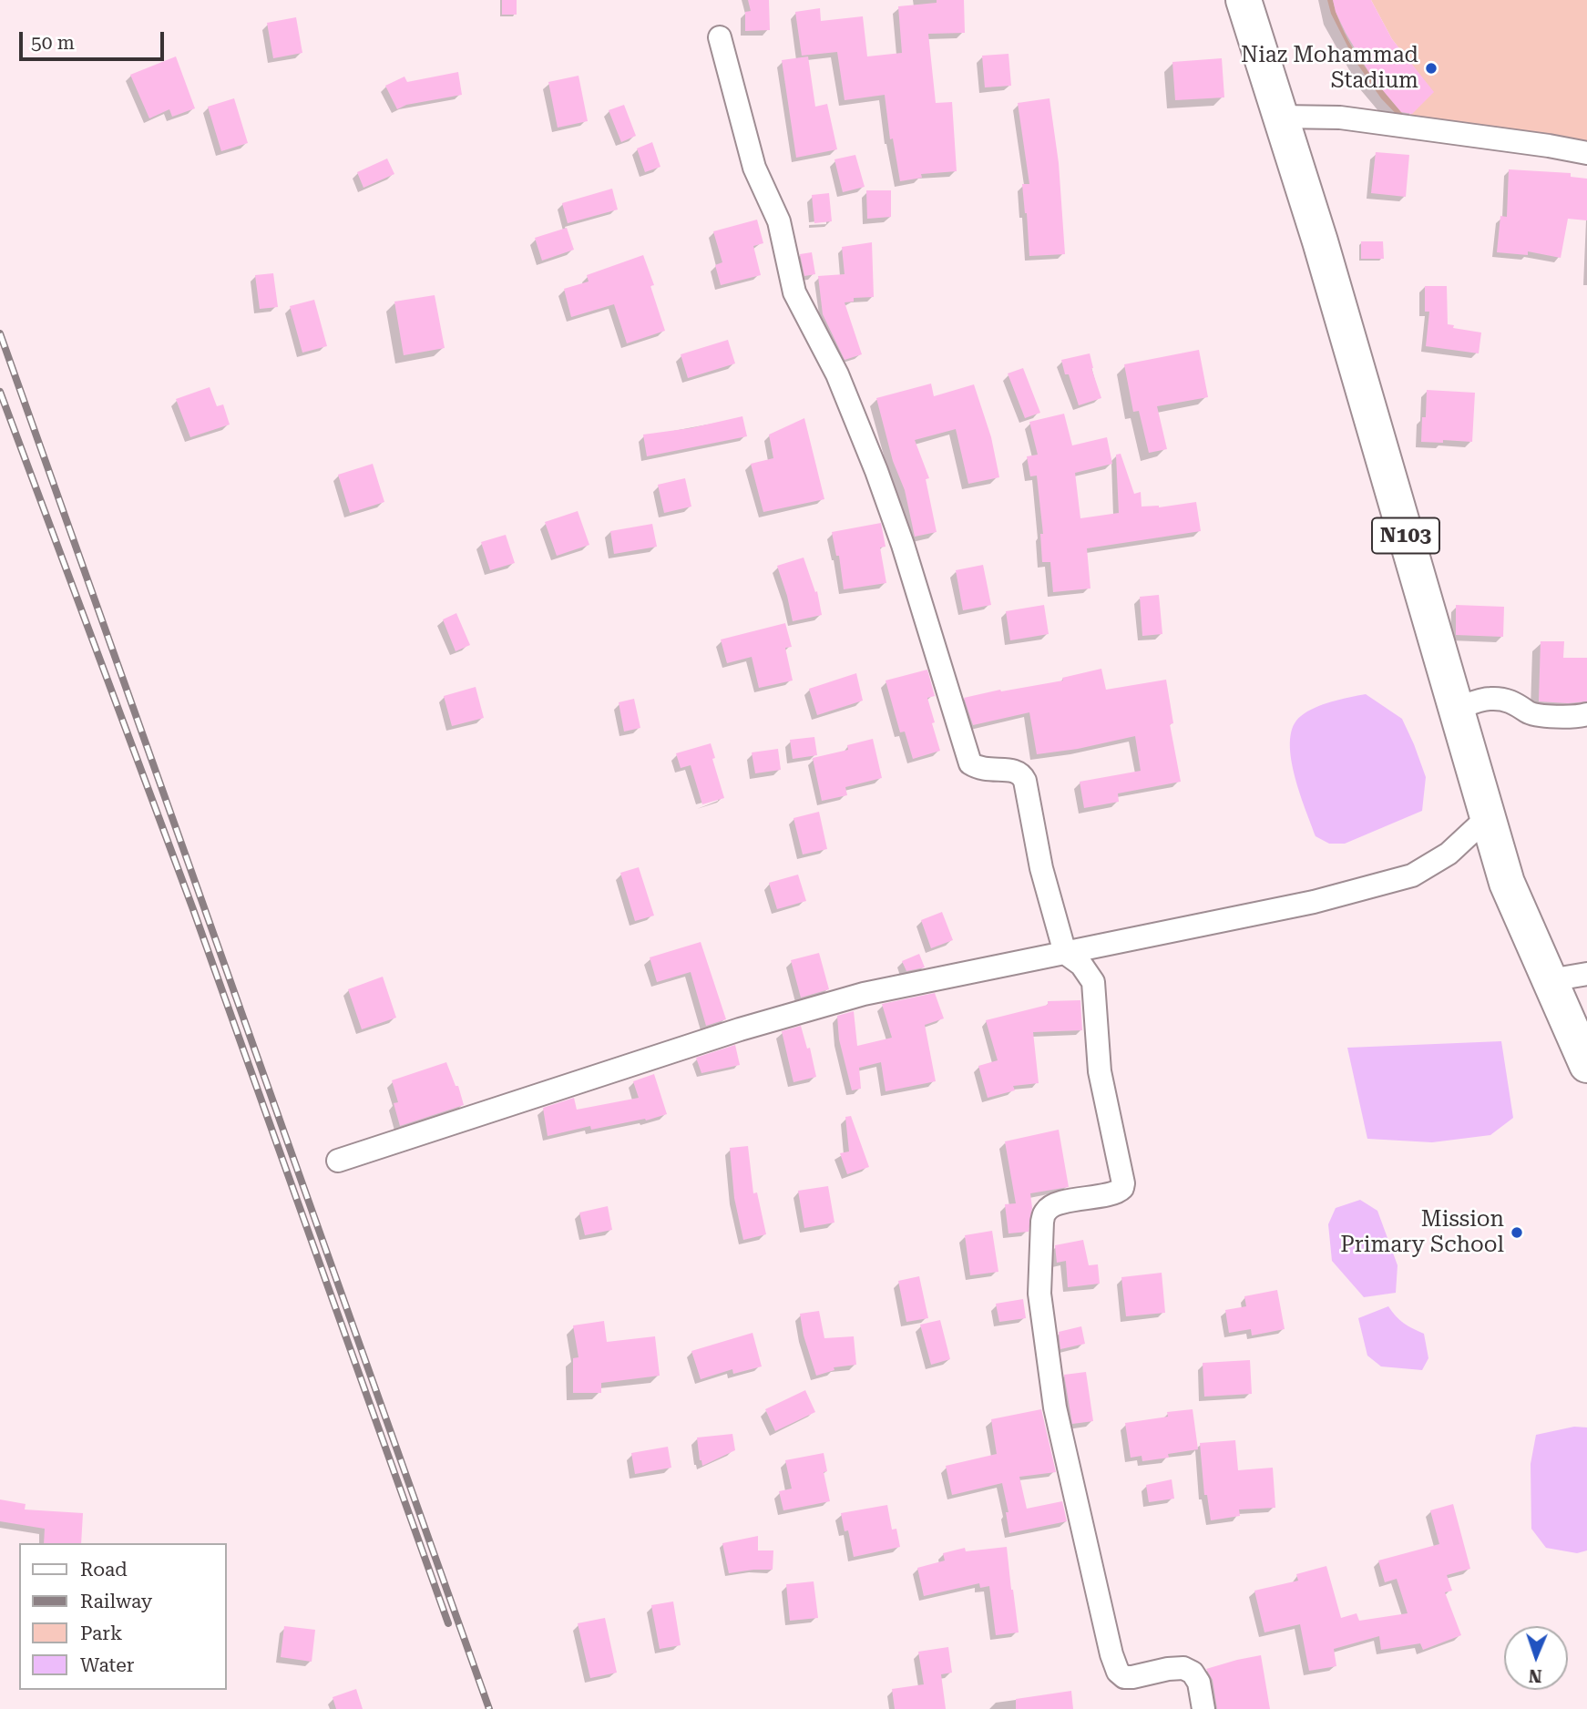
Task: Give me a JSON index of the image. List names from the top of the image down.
{
  "streets": {
    "highway": ["N103"]
  },
  "places": ["Niaz Mohammad Stadium", "Mission Primary School"],
  "legend": [
    "Road",
    "Railway",
    "Park",
    "Water"
  ],
  "scale_bar": "50 m",
  "north": "bottom"
}
